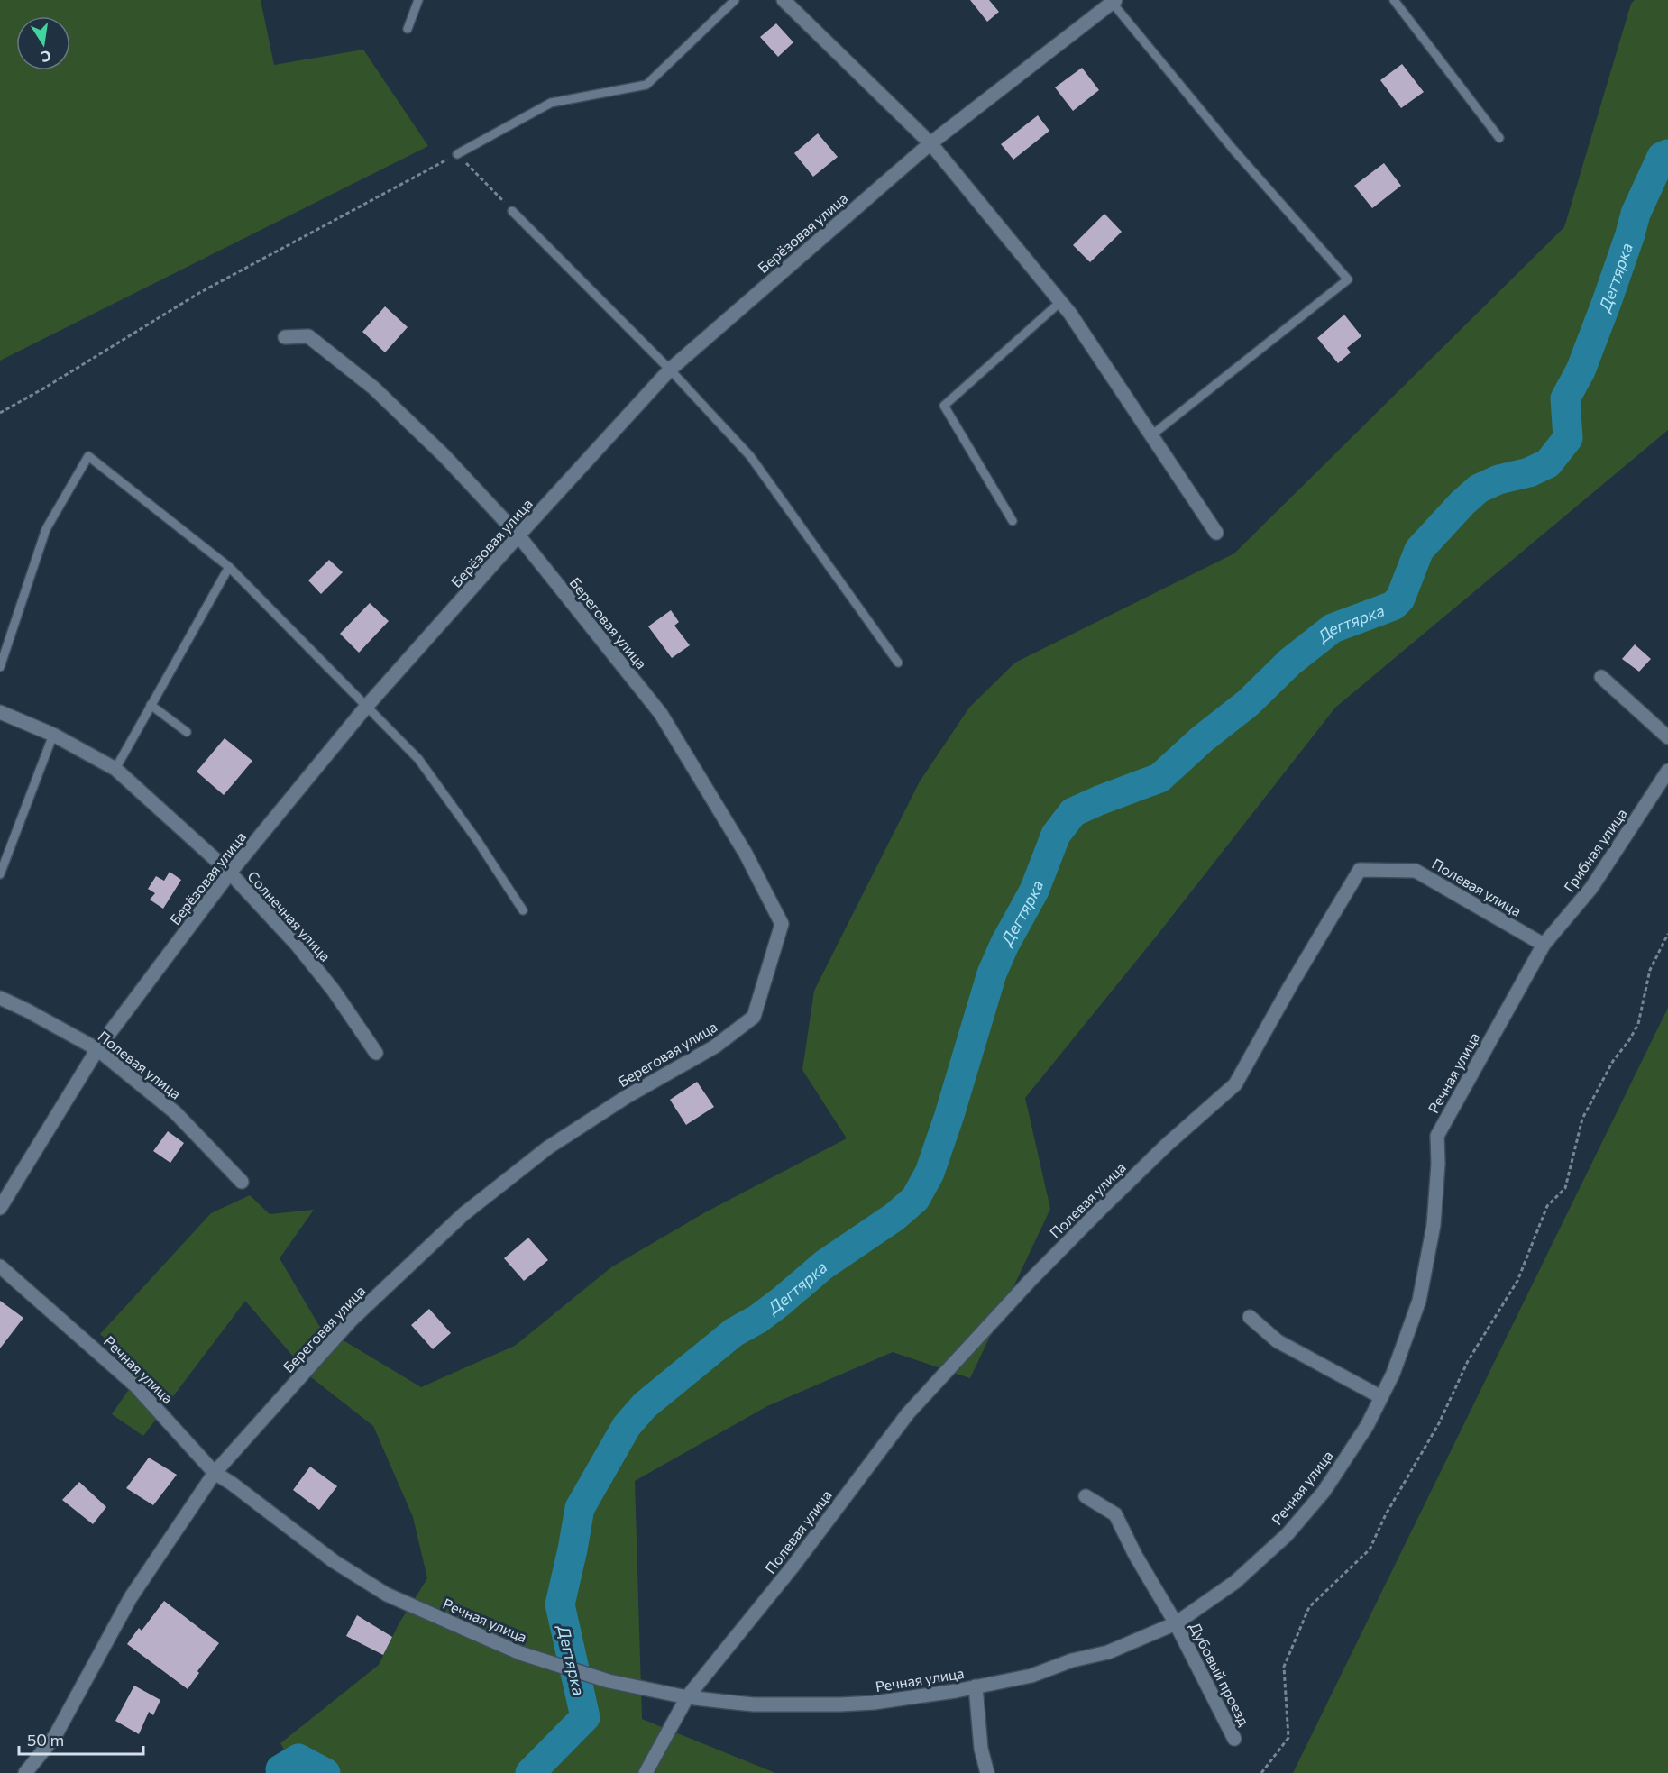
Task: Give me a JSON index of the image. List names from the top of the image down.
{
  "streets": {
    "street": [
      "Берёзовая улица",
      "Береговая улица",
      "Грибная улица",
      "Полевая улица",
      "Солнечная улица",
      "Речная улица",
      "Дубовый проезд"
    ]
  },
  "crossings": [
    ["Берёзовая улица", "Береговая улица"],
    ["Берёзовая улица", "Полевая улица"],
    ["Берёзовая улица", "Солнечная улица"],
    ["Береговая улица", "Речная улица"],
    ["Грибная улица", "Полевая улица"],
    ["Грибная улица", "Речная улица"],
    ["Полевая улица", "Речная улица"],
    ["Речная улица", "Дубовый проезд"]
  ],
  "water": ["Дегтярка"],
  "scale_bar": "50 m",
  "north": "bottom"
}
